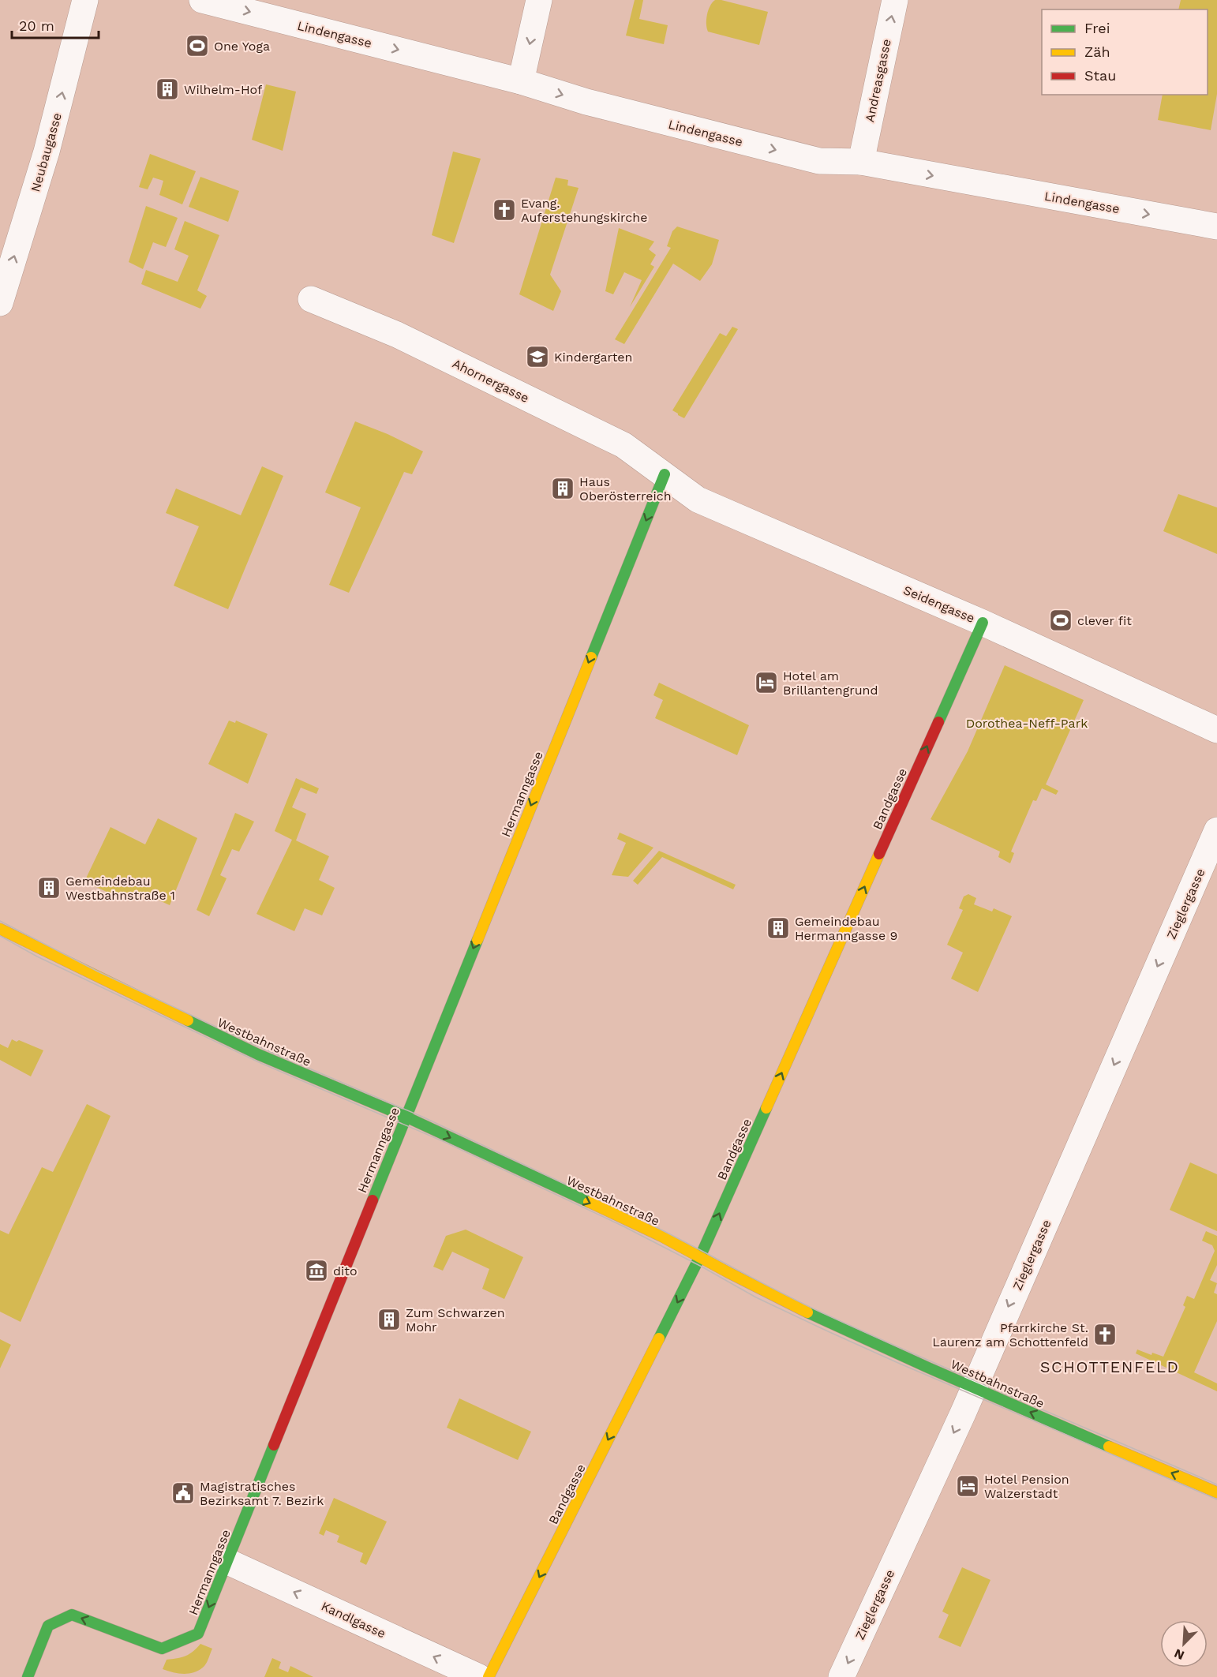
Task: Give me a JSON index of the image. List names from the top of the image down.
{
  "streets": {
    "street": [
      "Lindengasse",
      "Andreasgasse",
      "Neubaugasse",
      "Ahornergasse",
      "Seidengasse",
      "Hermanngasse",
      "Bandgasse",
      "Zieglergasse",
      "Westbahnstraße",
      "Kandlgasse"
    ]
  },
  "crossings": [
    ["Lindengasse", "Andreasgasse"],
    ["Ahornergasse", "Seidengasse"],
    ["Ahornergasse", "Hermanngasse"],
    ["Seidengasse", "Hermanngasse"],
    ["Seidengasse", "Bandgasse"],
    ["Hermanngasse", "Westbahnstraße"],
    ["Hermanngasse", "Kandlgasse"],
    ["Bandgasse", "Westbahnstraße"],
    ["Zieglergasse", "Westbahnstraße"]
  ],
  "one_way": [
    "Lindengasse",
    "Andreasgasse",
    "Neubaugasse",
    "Hermanngasse",
    "Zieglergasse",
    "Kandlgasse"
  ],
  "districts": ["SCHOTTENFELD"],
  "parks": ["Dorothea-Neff-Park"],
  "places": {
    "sports": ["One Yoga", "clever fit"],
    "building": [
      "Wilhelm-Hof",
      "Haus Oberösterreich",
      "Gemeindebau Westbahnstraße 1",
      "Gemeindebau Hermanngasse 9",
      "Zum Schwarzen Mohr"
    ],
    "church": ["Evang. Auferstehungskirche", "Pfarrkirche St. Laurenz am Schottenfeld"],
    "school or university": ["Kindergarten"],
    "hotel": ["Hotel am Brillantengrund", "Hotel Pension Walzerstadt"],
    "museum": ["dito"],
    "public building": ["Magistratisches Bezirksamt 7. Bezirk"]
  },
  "legend": ["Frei", "Zäh", "Stau"],
  "scale_bar": "20 m",
  "north": "bottom left"
}
